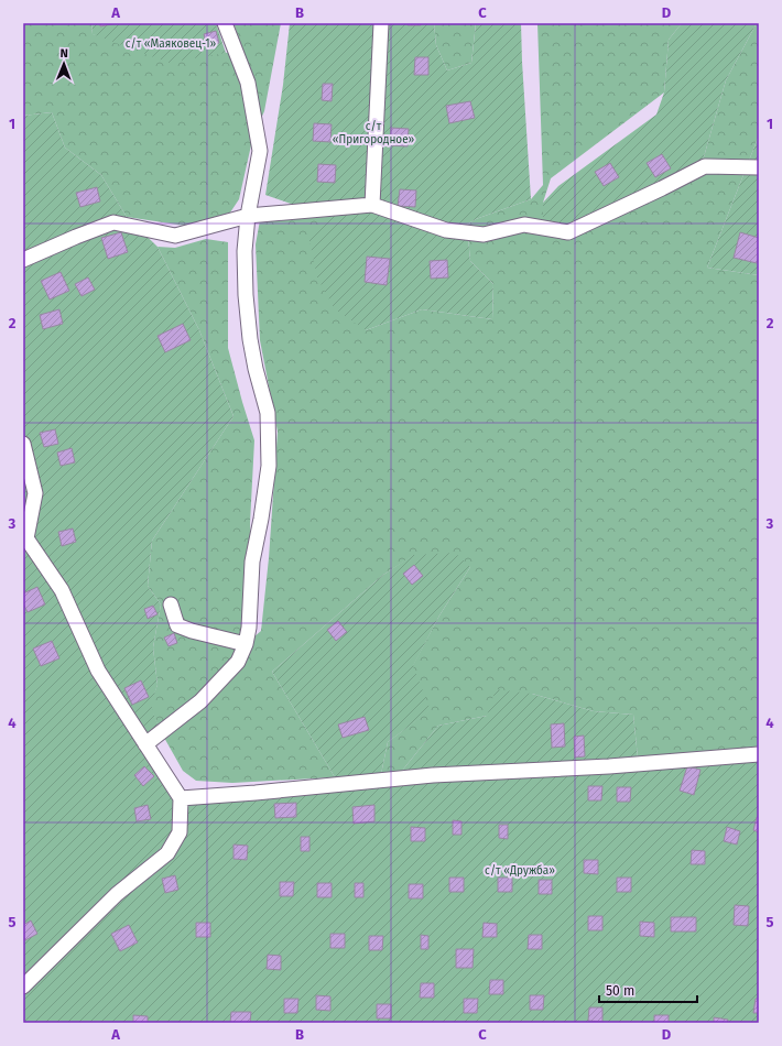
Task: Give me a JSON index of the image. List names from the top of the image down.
{
  "parks": ["с/т «Маяковец-1»", "с/т «Пригородное»", "с/т «Дружба»"],
  "scale_bar": "50 m",
  "north": "top",
  "grid": {
    "columns": [
      "A",
      "B",
      "C",
      "D"
    ],
    "rows": [
      "1",
      "2",
      "3",
      "4",
      "5"
    ]
  }
}
